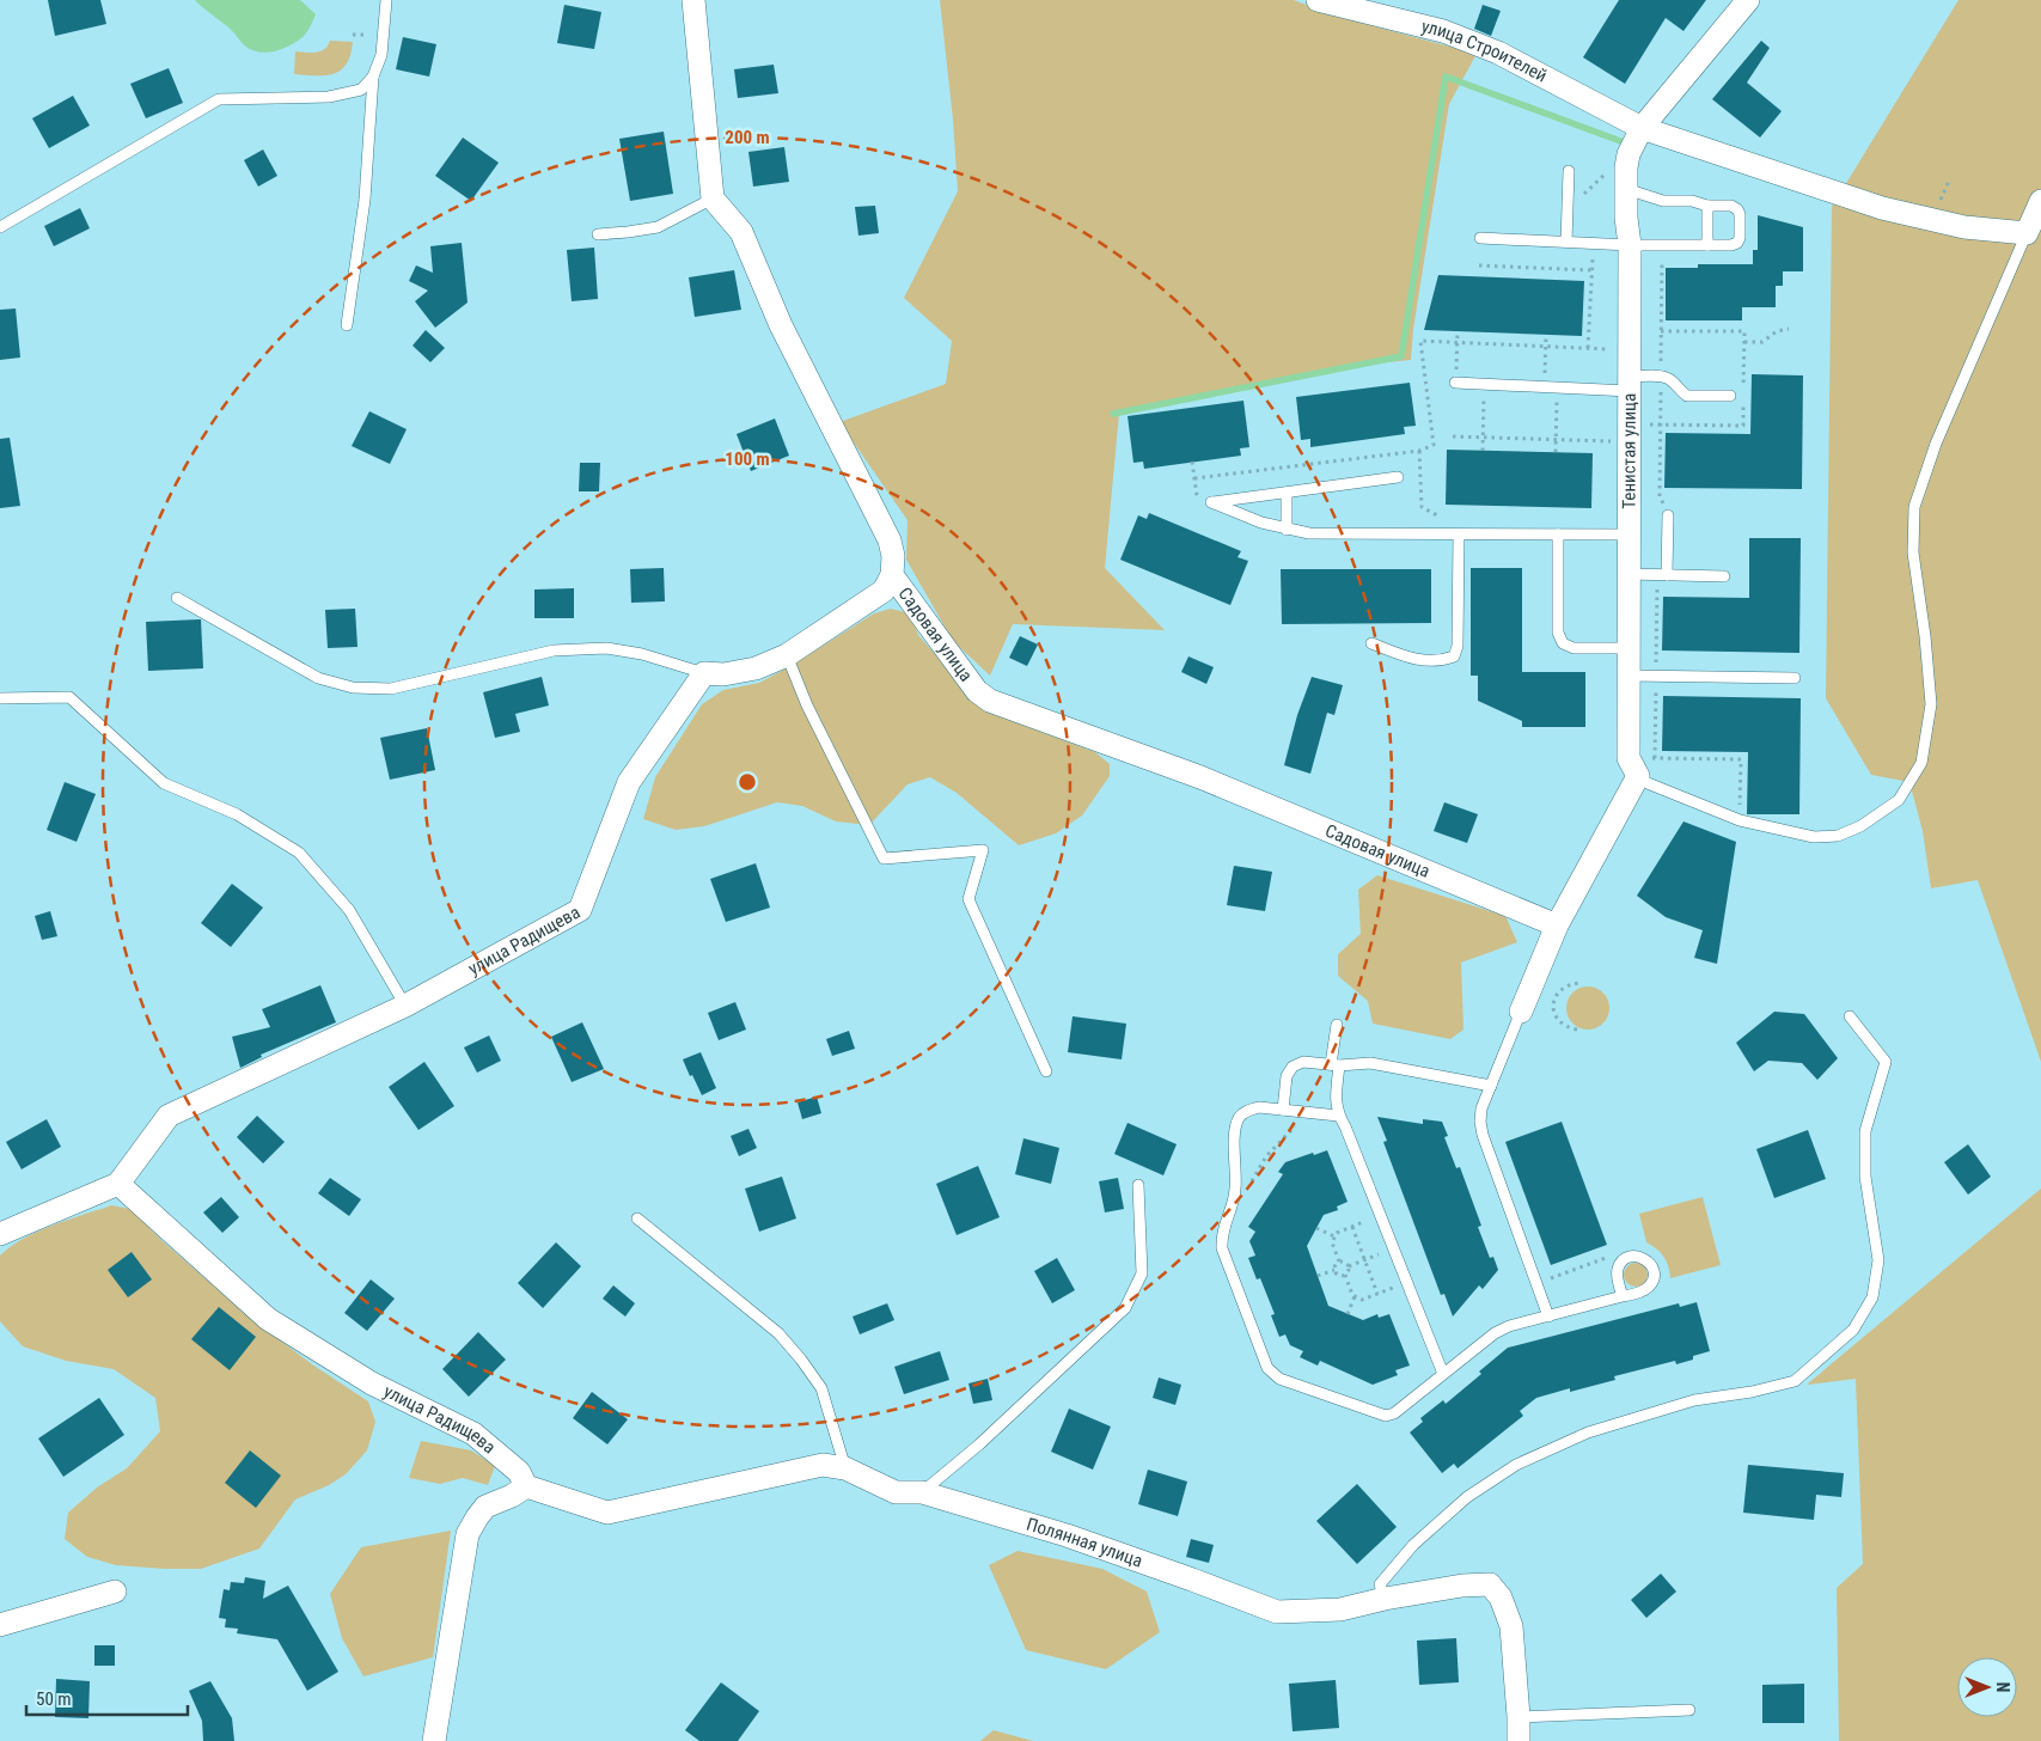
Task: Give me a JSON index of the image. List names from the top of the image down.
{
  "streets": {
    "street": [
      "улица Строителей",
      "Тенистая улица",
      "Садовая улица",
      "улица Радищева",
      "Полянная улица"
    ]
  },
  "crossings": [
    ["улица Строителей", "Тенистая улица"],
    ["улица Радищева", "Полянная улица"]
  ],
  "scale_bar": "50 m",
  "north": "right",
  "rings": ["200 m", "100 m"]
}
